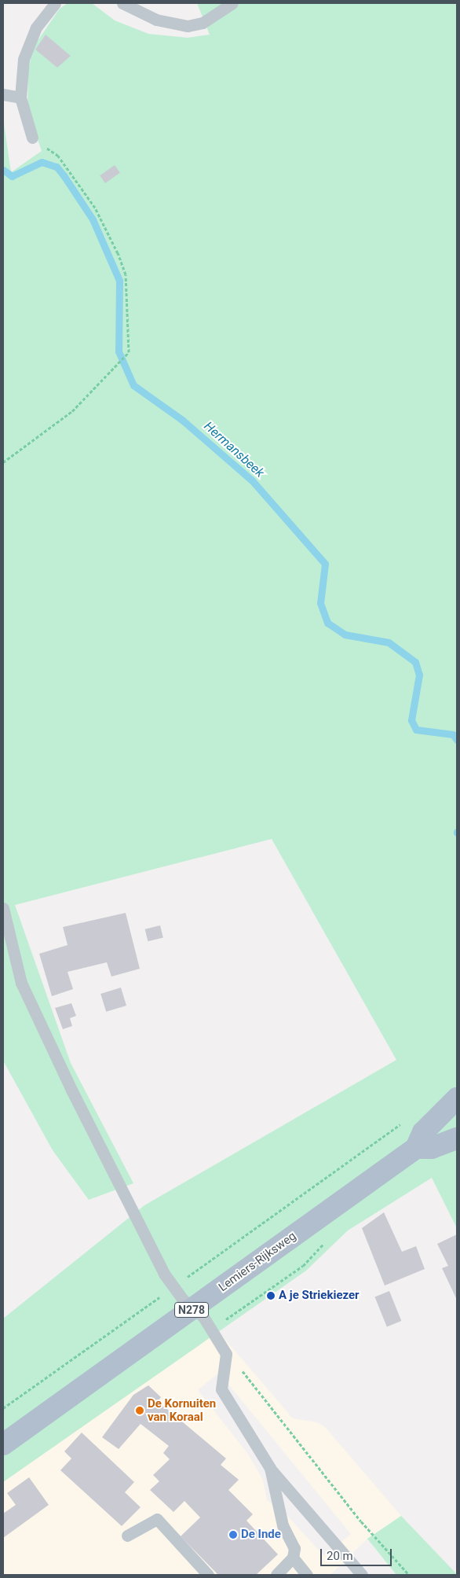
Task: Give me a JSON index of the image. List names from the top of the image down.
{
  "streets": {
    "main road": ["Lemiers-Rijksweg", "N278"]
  },
  "water": ["Hermansbeek"],
  "places": ["A je Striekiezer", "De Kornuiten van Koraal", "De Inde"],
  "scale_bar": "20 m"
}
